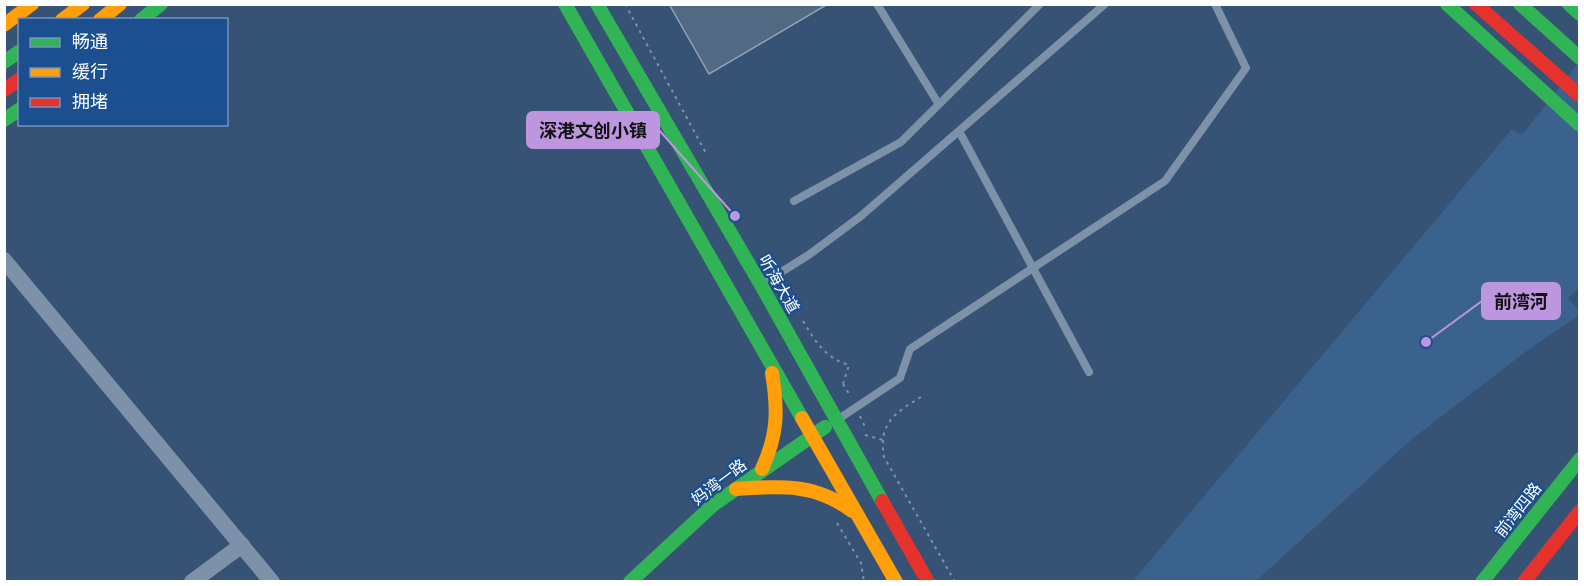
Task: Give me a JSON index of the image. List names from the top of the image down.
{
  "streets": {
    "main road": ["听海大道", "妈湾一路", "前湾四路"]
  },
  "crossings": [
    ["听海大道", "妈湾一路"]
  ],
  "places": ["深港文创小镇", "前湾河"],
  "legend": ["畅通", "缓行", "拥堵"]
}
